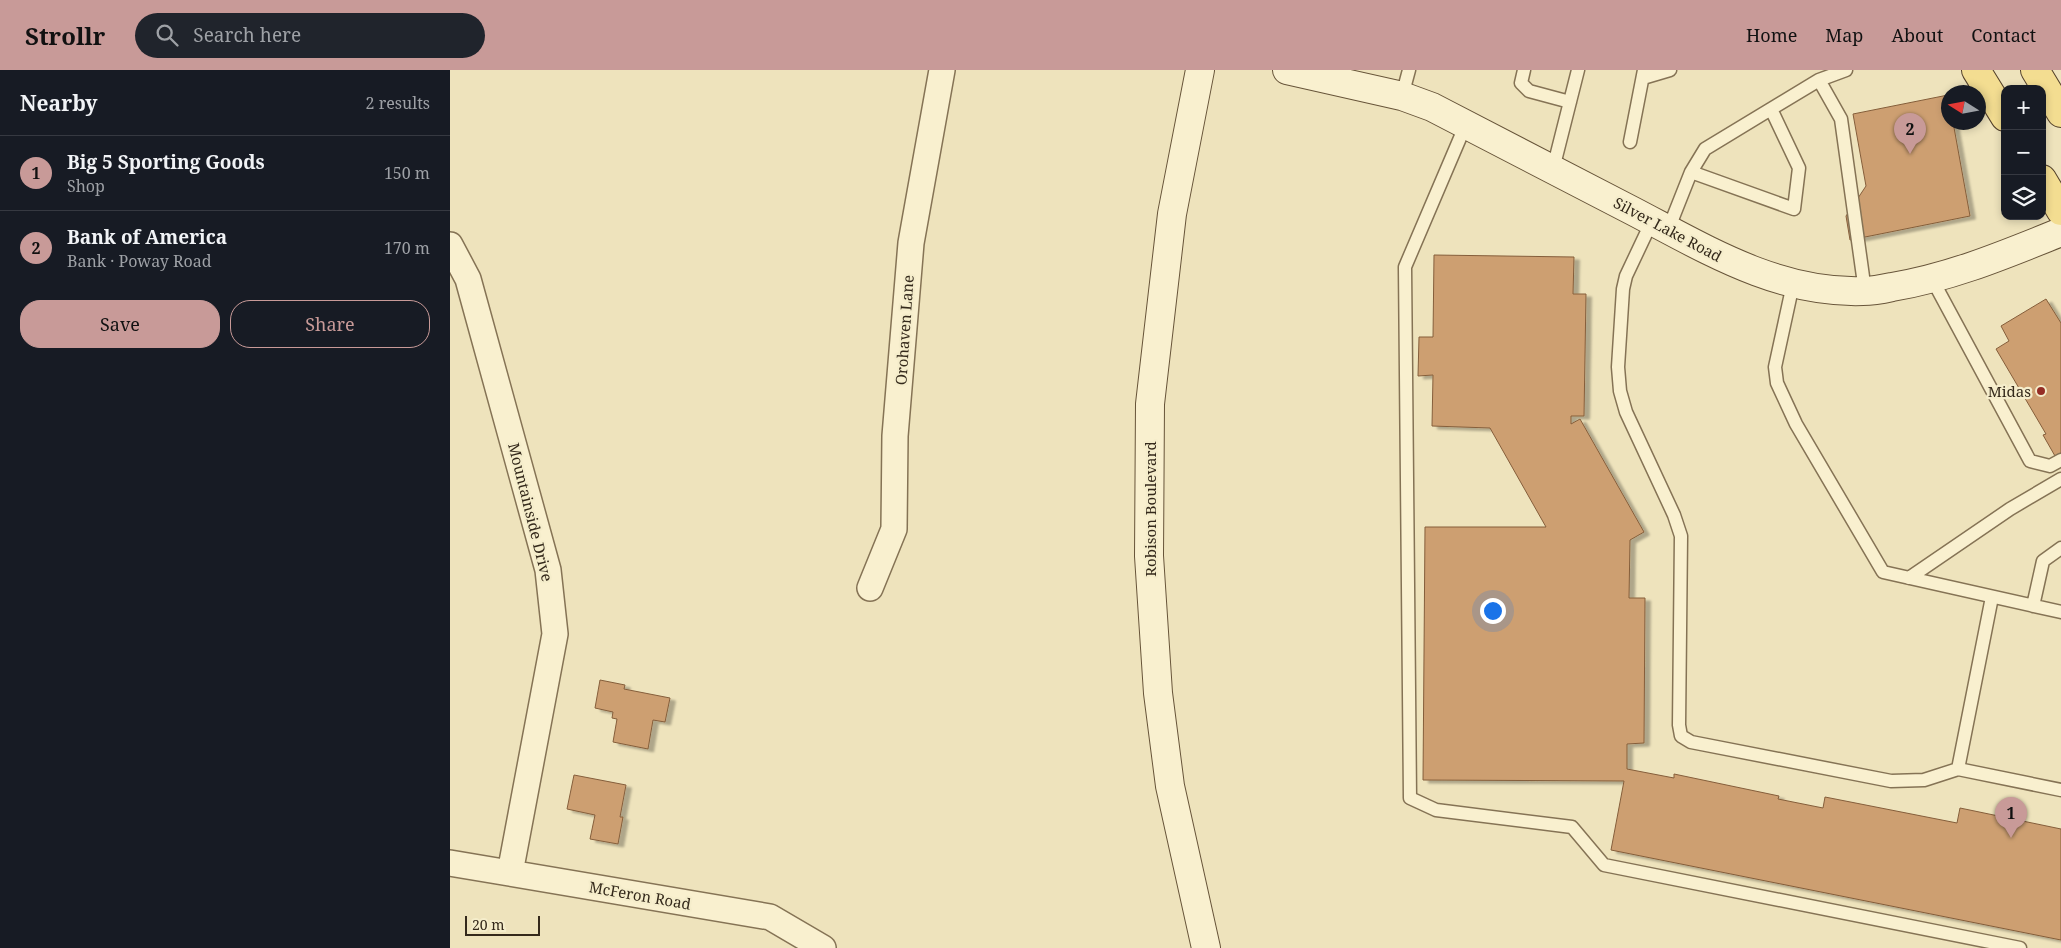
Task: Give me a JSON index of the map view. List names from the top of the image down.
{
  "streets": {
    "street": [
      "Silver Lake Road",
      "Orohaven Lane",
      "Robison Boulevard",
      "Mountainside Drive",
      "McFeron Road"
    ]
  },
  "crossings": [
    ["Mountainside Drive", "McFeron Road"]
  ],
  "places": ["Midas"],
  "scale_bar": "20 m",
  "north": "left",
  "page": {
    "header": "Strollr",
    "search": "Search here",
    "nav": [
      "Home",
      "Map",
      "About",
      "Contact"
    ],
    "heading": ["Nearby", "2 results"],
    "map_buttons": ["+", "−"],
    "pins": ["2", "1"],
    "list": [
      {
        "mark": "1",
        "name": "Big 5 Sporting Goods",
        "note": "Shop",
        "value": "150 m"
      },
      {
        "mark": "2",
        "name": "Bank of America",
        "note": "Bank · Poway Road",
        "value": "170 m"
      }
    ],
    "buttons": ["Save", "Share"],
    "scale": "20 m"
  }
}
